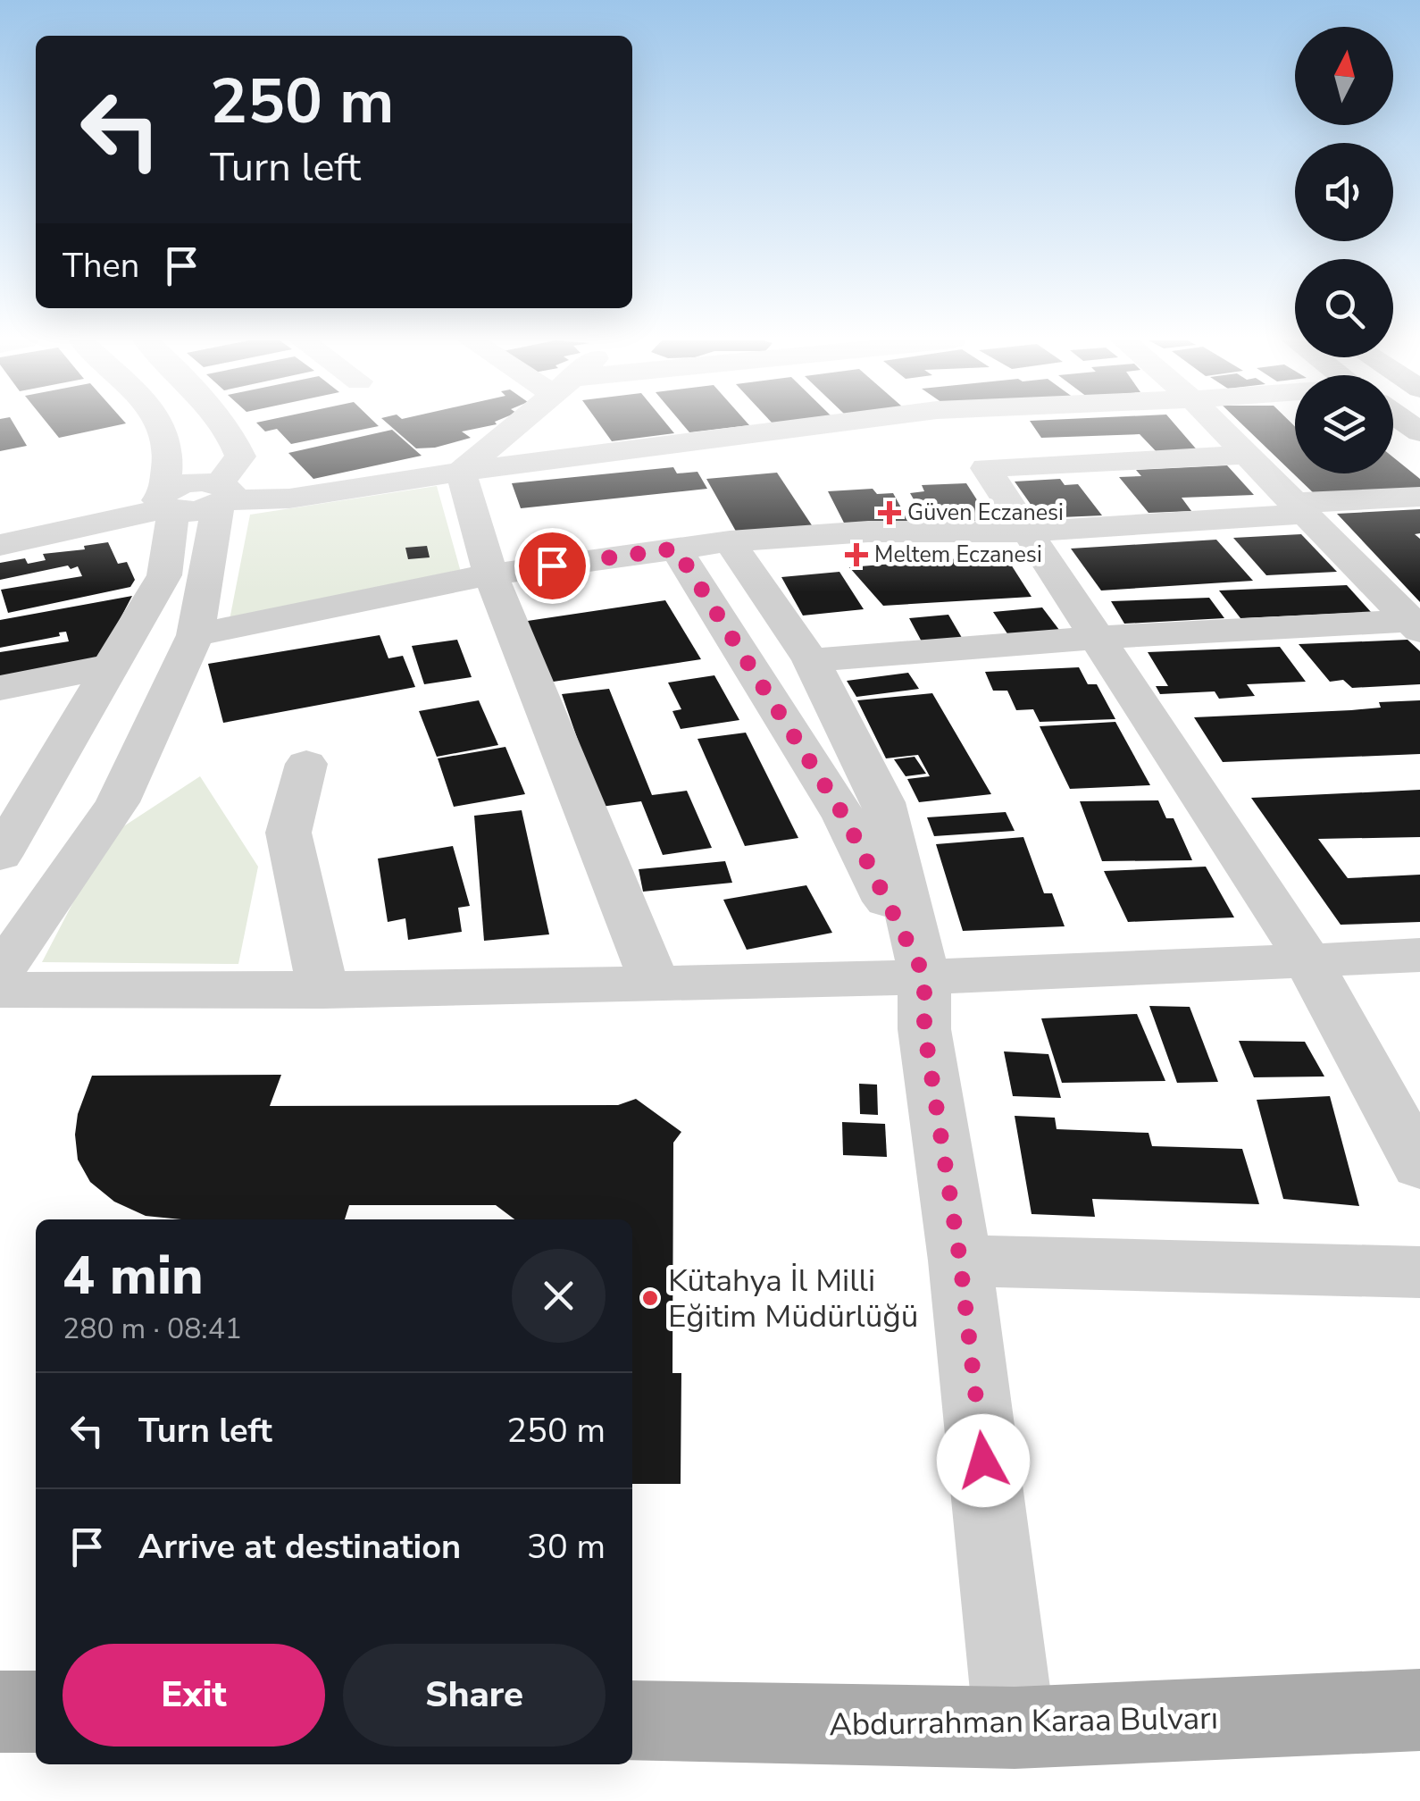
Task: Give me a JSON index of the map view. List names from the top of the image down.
{
  "streets": {
    "main road": ["Abdurrahman Karaa Bulvarı"]
  },
  "places": {
    "health": ["Güven Eczanesi", "Meltem Eczanesi"],
    "other": ["Kütahya İl Milli Eğitim Müdürlüğü"]
  },
  "north": "top",
  "page": {
    "turn": ["250 m", "Turn left"],
    "then": "Then",
    "heading": ["4 min", "280 m · 08:41"],
    "list": [
      {
        "name": "Turn left",
        "value": "250 m"
      },
      {
        "name": "Arrive at destination",
        "value": "30 m"
      }
    ],
    "buttons": ["Exit", "Share"]
  }
}
